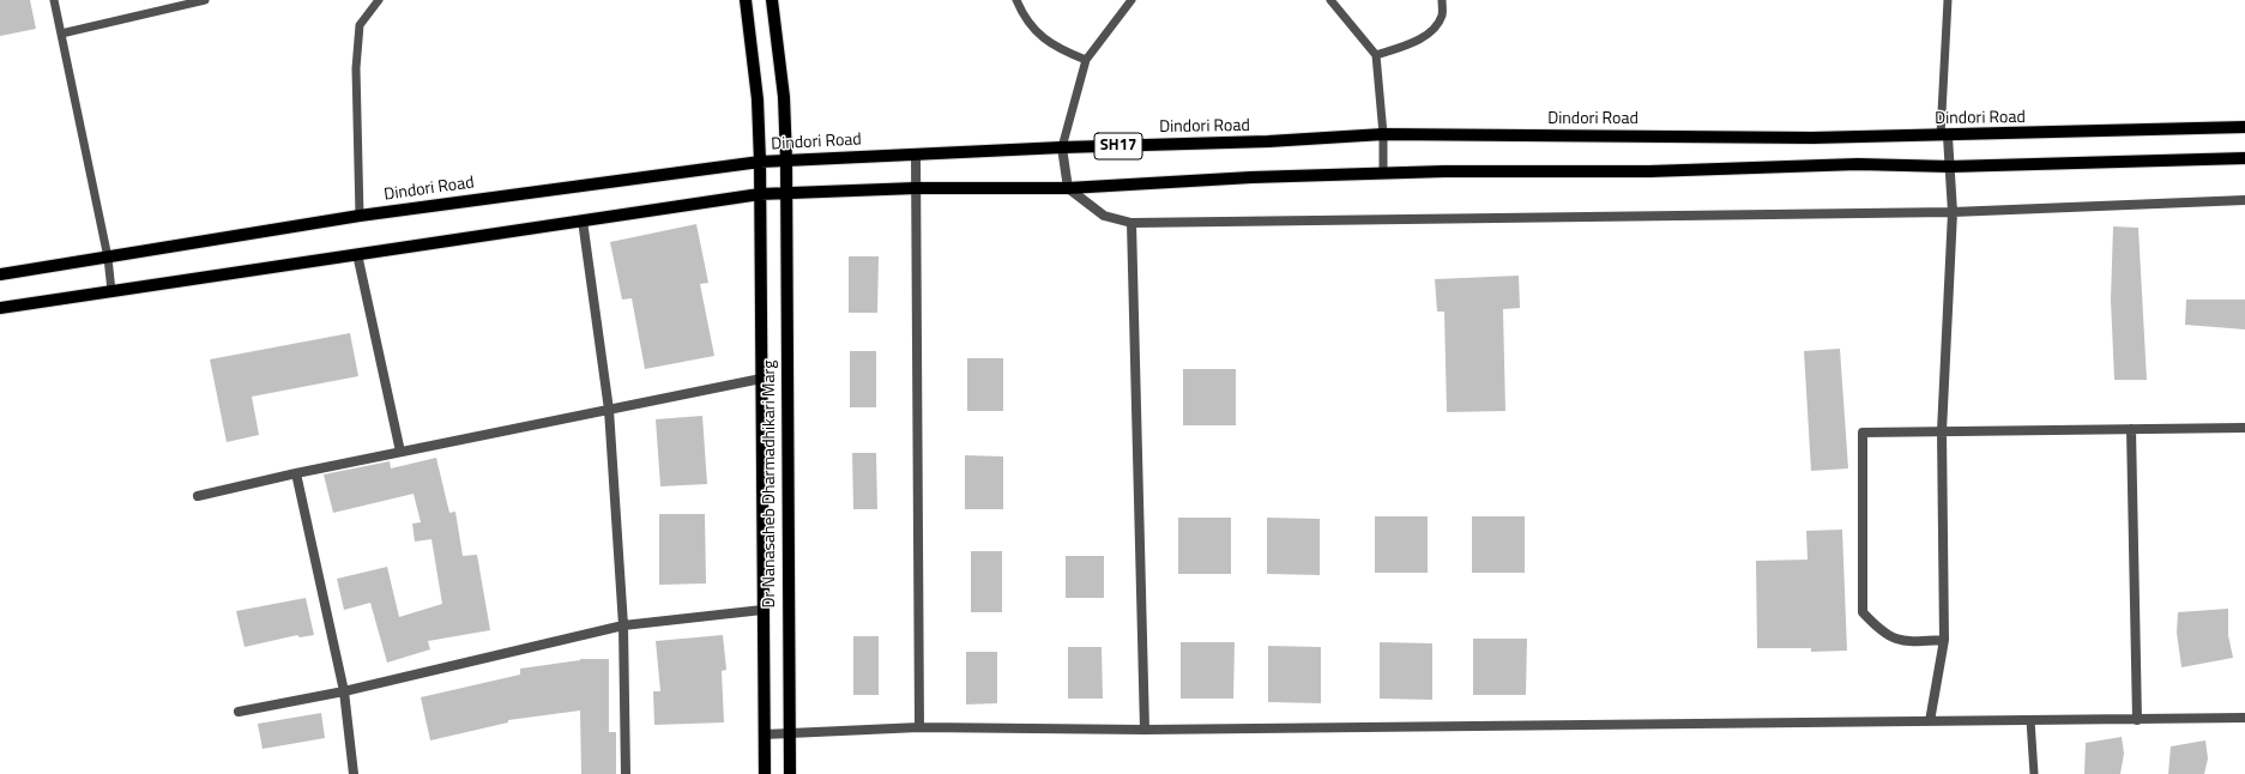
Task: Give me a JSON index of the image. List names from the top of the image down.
{
  "streets": {
    "main road": ["Dindori Road", "SH17", "Dr Nanasaheb Dharmadhikari Marg"]
  },
  "crossings": [
    ["Dindori Road", "Dr Nanasaheb Dharmadhikari Marg"]
  ]
}
